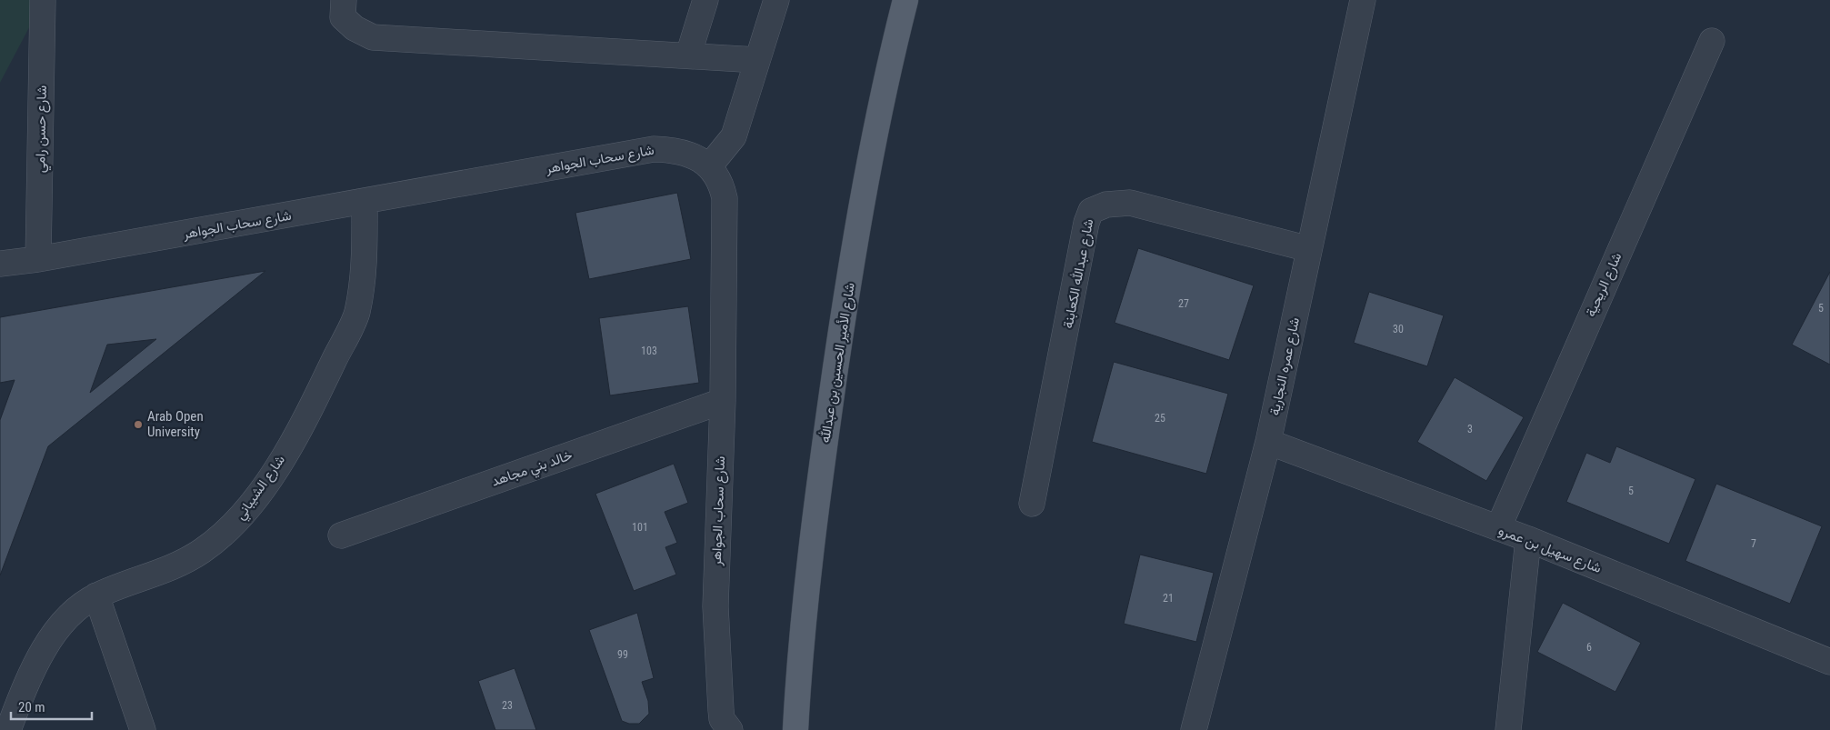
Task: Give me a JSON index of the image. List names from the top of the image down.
{
  "streets": {
    "main road": ["شارع الأمير الحسين بن عبدالله"],
    "street": [
      "شارع حسن رامي",
      "شارع سحاب الجواهر",
      "شارع عبدالله الكعابنة",
      "شارع الريحية",
      "شارع عمره النجارية",
      "خالد بني مجاهد",
      "شارع الشيباني",
      "شارع سهيل بن عمرو"
    ]
  },
  "crossings": [
    ["شارع حسن رامي", "شارع سحاب الجواهر"],
    ["شارع سحاب الجواهر", "خالد بني مجاهد"],
    ["شارع سحاب الجواهر", "شارع الشيباني"],
    ["شارع عبدالله الكعابنة", "شارع عمره النجارية"],
    ["شارع الريحية", "شارع سهيل بن عمرو"],
    ["شارع عمره النجارية", "شارع سهيل بن عمرو"]
  ],
  "places": ["Arab Open University"],
  "house_numbers": [
    "27",
    "5",
    "30",
    "103",
    "25",
    "3",
    "5",
    "101",
    "7",
    "21",
    "6",
    "99",
    "23"
  ],
  "scale_bar": "20 m"
}
